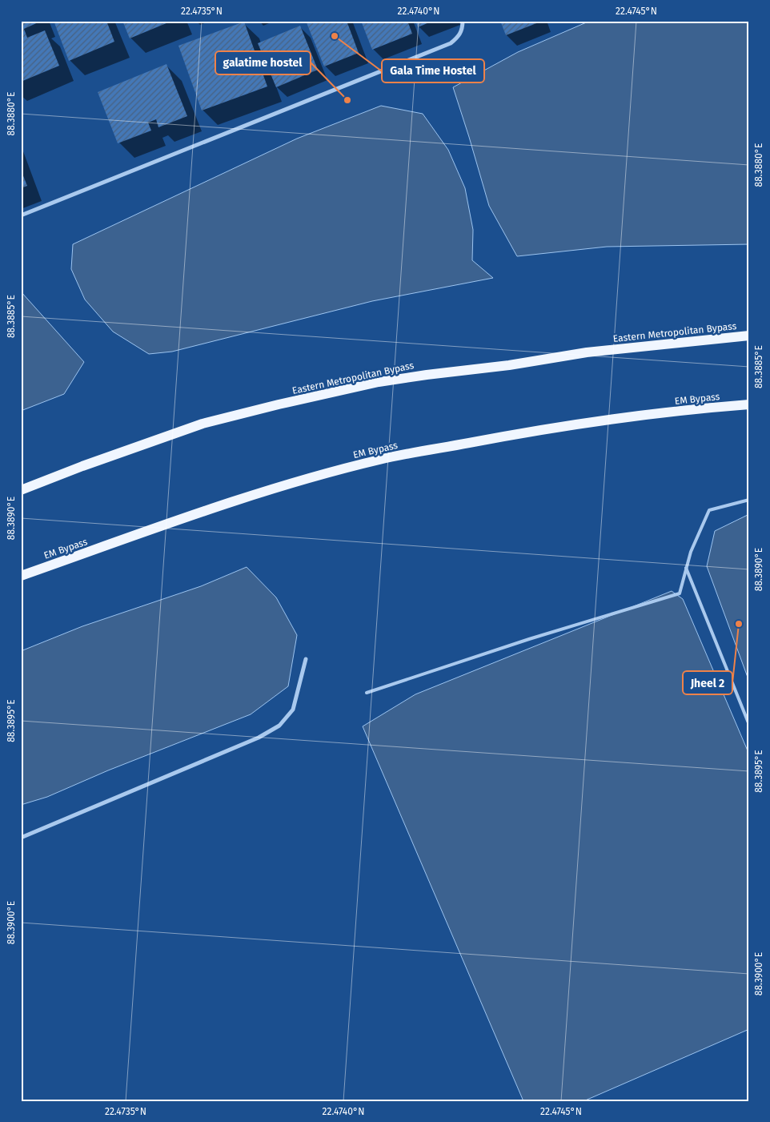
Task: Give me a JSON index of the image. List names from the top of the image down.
{
  "streets": {
    "main road": ["Eastern Metropolitan Bypass", "EM Bypass"]
  },
  "places": ["Gala Time Hostel", "galatime hostel", "Jheel 2"],
  "coordinates": [
    "22.4735°N",
    "22.4740°N",
    "22.4745°N",
    "88.3880°E",
    "88.3885°E",
    "88.3890°E",
    "88.3895°E",
    "88.3900°E"
  ]
}
